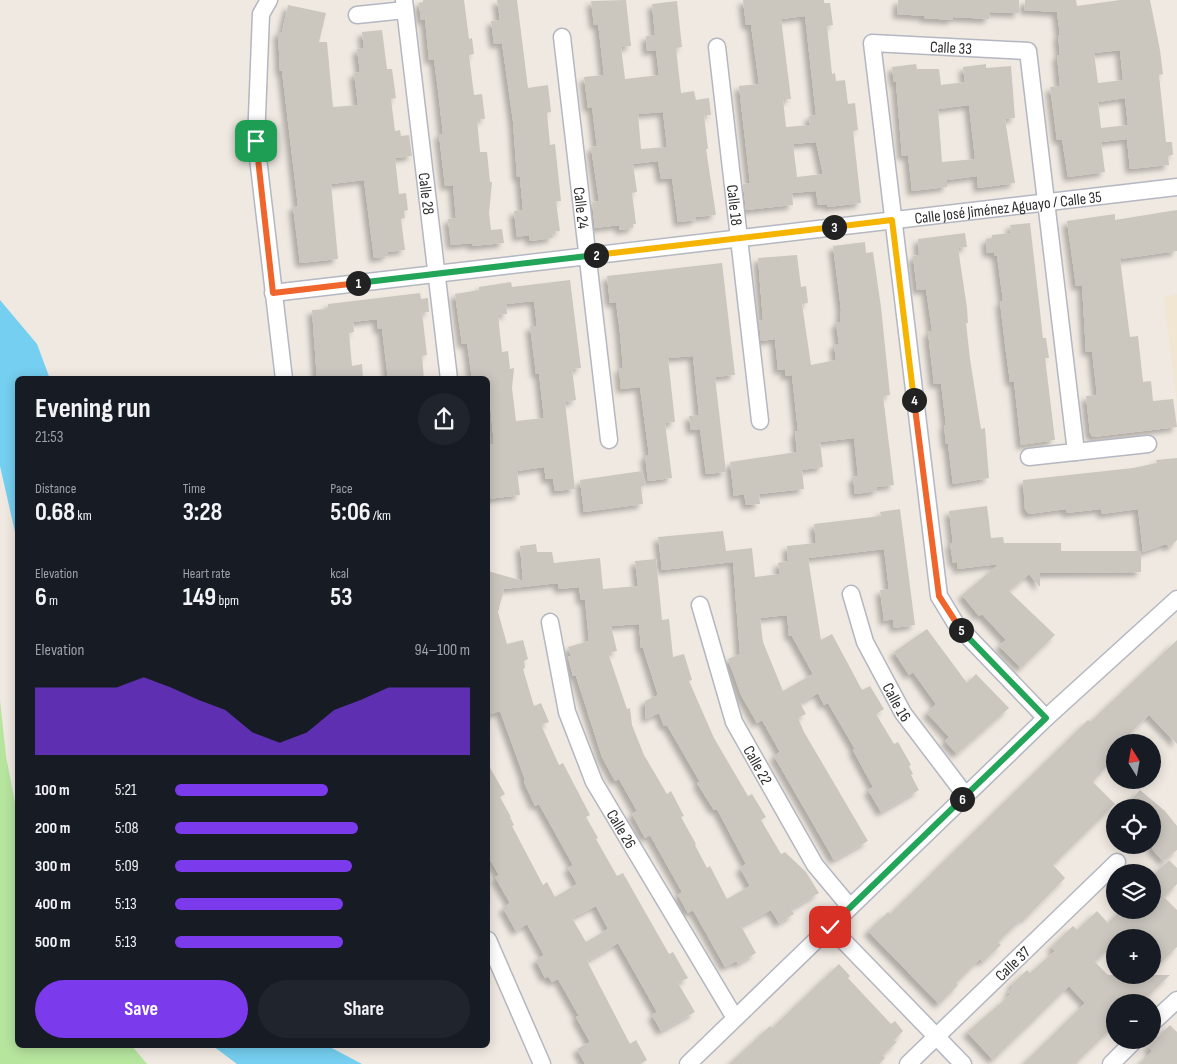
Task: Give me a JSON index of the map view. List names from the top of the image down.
{
  "streets": {
    "street": [
      "Calle 33",
      "Calle 28",
      "Calle 18",
      "Calle José Jiménez Aguayo / Calle 35",
      "Calle 24",
      "Calle 16",
      "Calle 22",
      "Calle 26",
      "Calle 37"
    ]
  },
  "crossings": [
    ["Calle 33", "Calle José Jiménez Aguayo / Calle 35"],
    ["Calle 28", "Calle José Jiménez Aguayo / Calle 35"],
    ["Calle 18", "Calle José Jiménez Aguayo / Calle 35"],
    ["Calle José Jiménez Aguayo / Calle 35", "Calle 24"]
  ],
  "north": "top",
  "page": {
    "pins": [
      "3",
      "2",
      "1",
      "4",
      "5",
      "6"
    ],
    "heading": ["Evening run", "21:53"],
    "stats": [
      ["Distance", "0.68 km"],
      ["Time", "3:28"],
      ["Pace", "5:06 /km"],
      ["Elevation", "6 m"],
      ["Heart rate", "149 bpm"],
      ["kcal", "53"]
    ],
    "chart": ["Elevation", "94–100 m"],
    "map_buttons": ["+", "−"],
    "list": [
      {
        "name": "100 m",
        "note": "5:21"
      },
      {
        "name": "200 m",
        "note": "5:08"
      },
      {
        "name": "300 m",
        "note": "5:09"
      },
      {
        "name": "400 m",
        "note": "5:13"
      },
      {
        "name": "500 m",
        "note": "5:13"
      }
    ],
    "buttons": ["Save", "Share"]
  }
}
